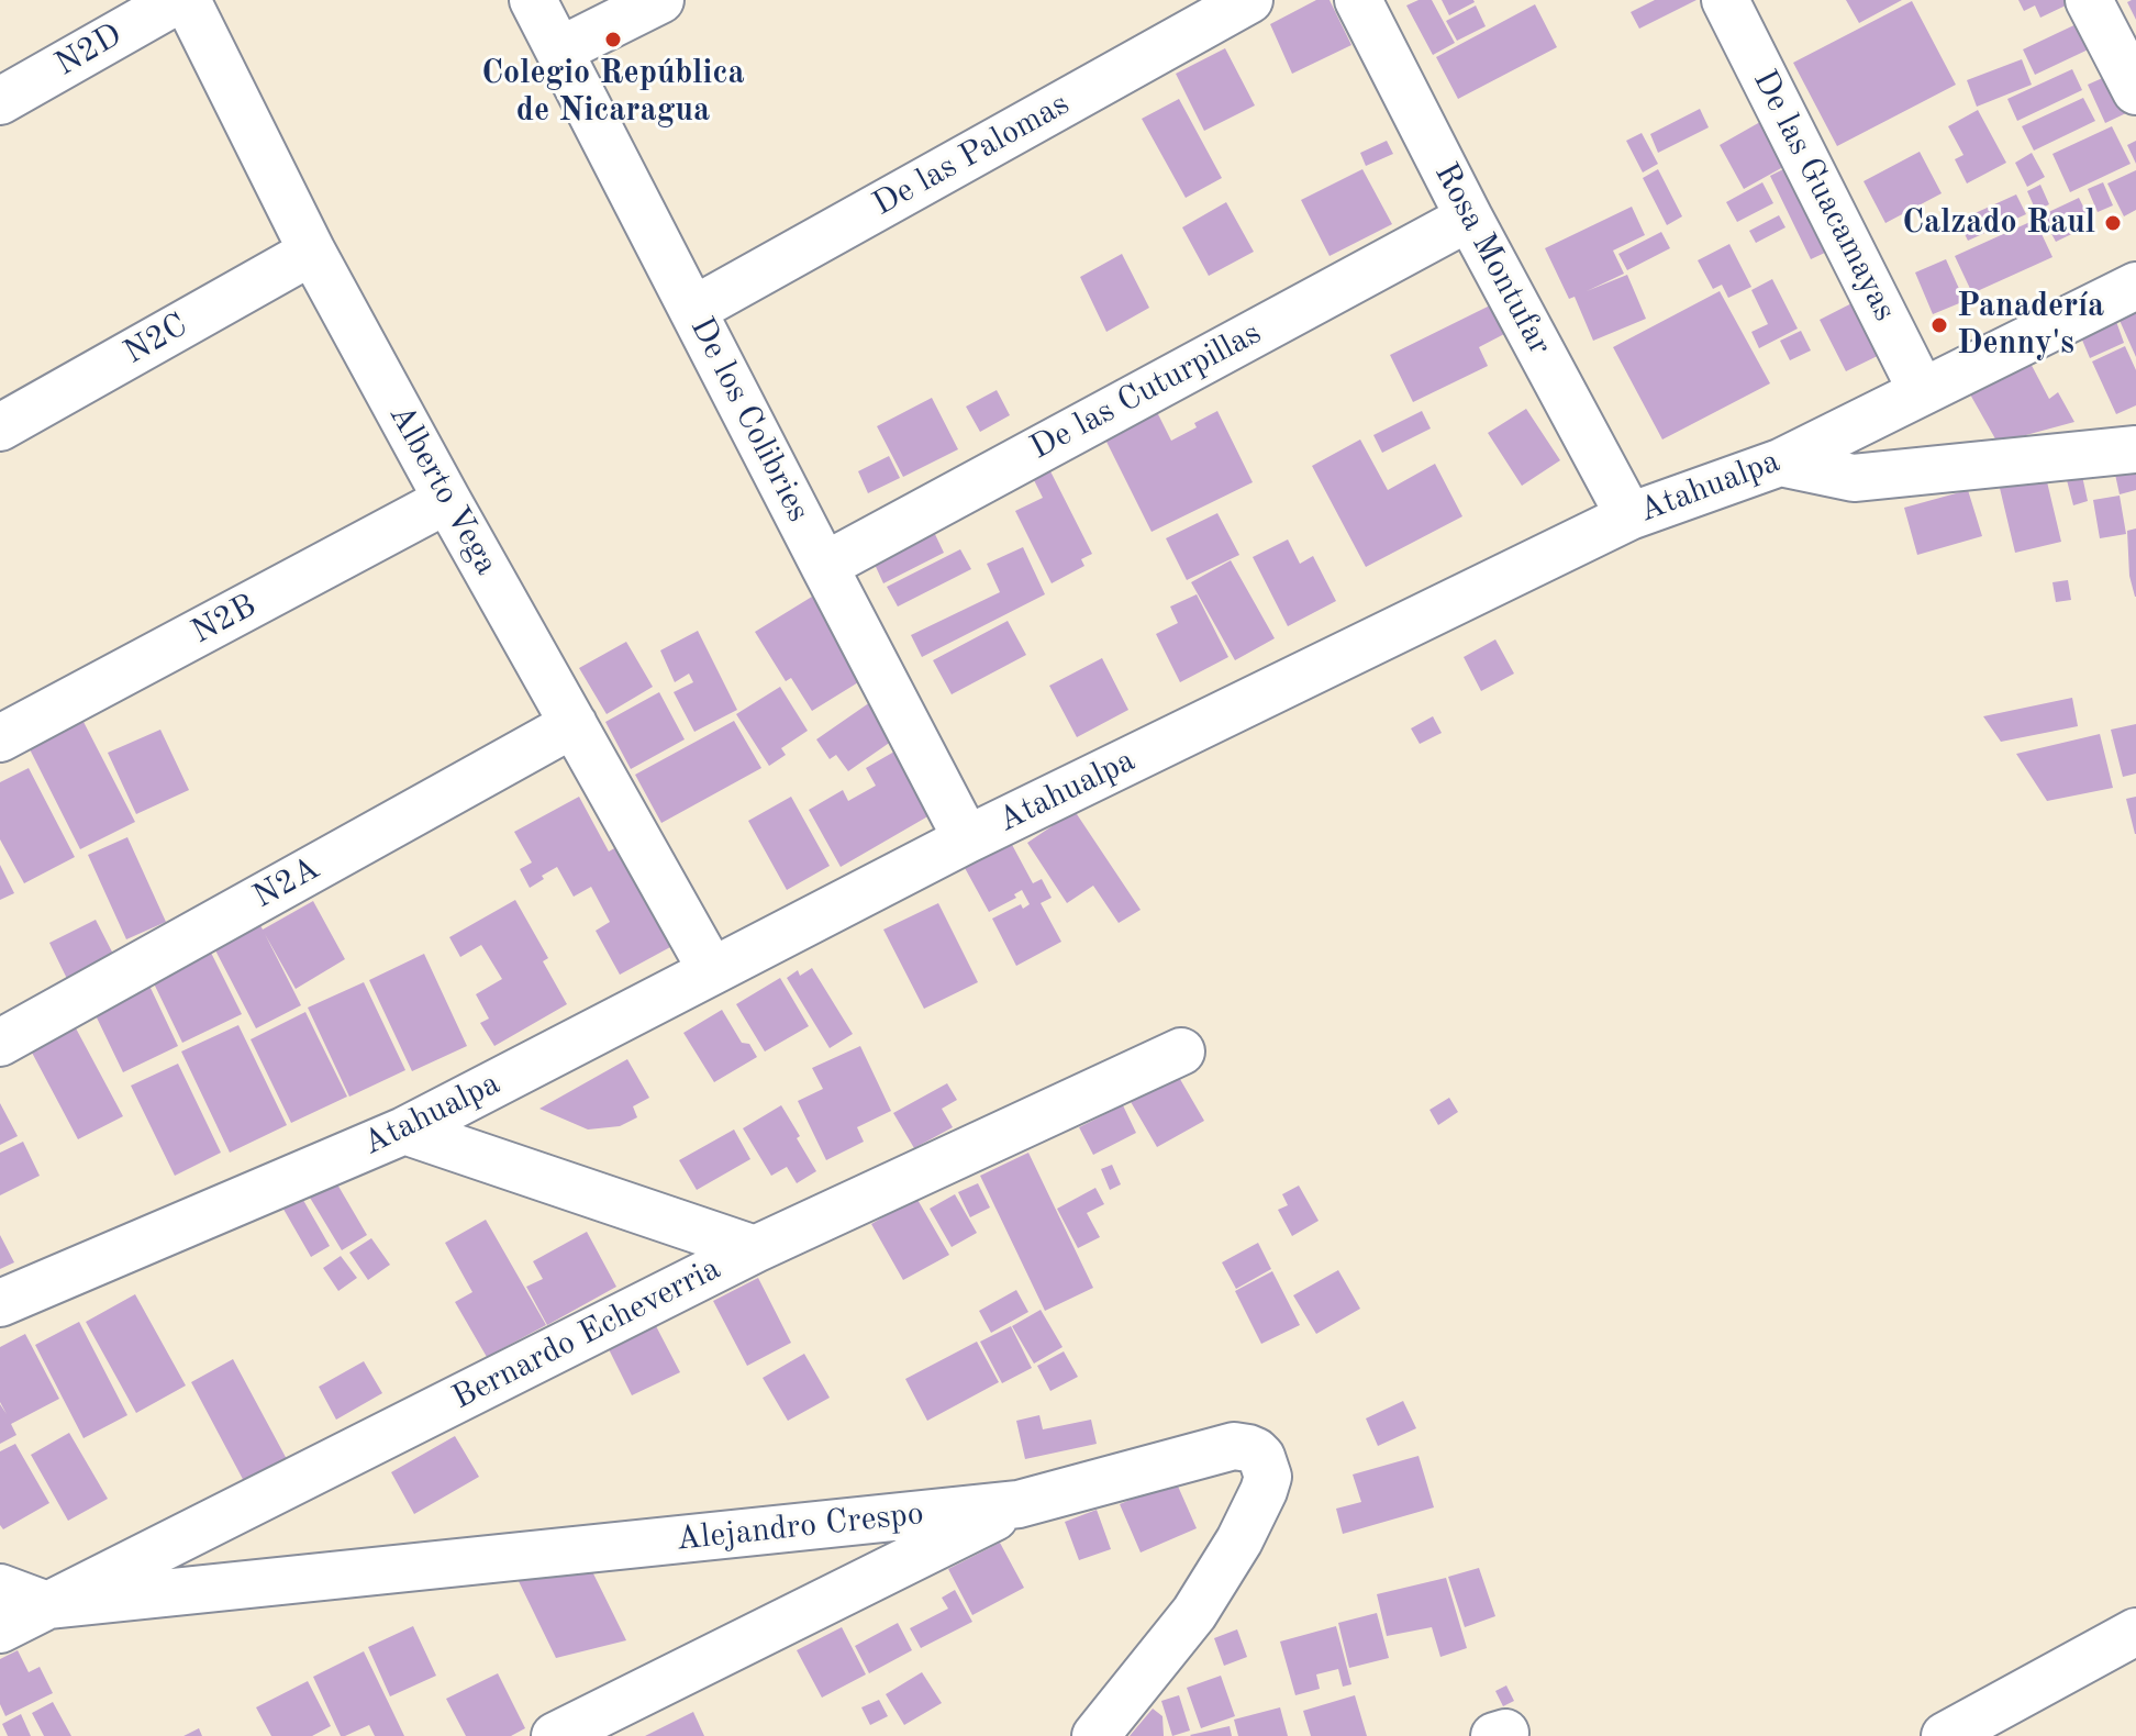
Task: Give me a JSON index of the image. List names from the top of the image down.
{
  "streets": {
    "street": [
      "N2D",
      "De las Palomas",
      "De las Guacamayas",
      "Rosa Montufar",
      "N2C",
      "De las Cuturpillas",
      "De los Colibries",
      "Atahualpa",
      "Alberto Vega",
      "N2B",
      "N2A",
      "Bernardo Echeverria",
      "Alejandro Crespo"
    ]
  },
  "crossings": [
    ["De las Palomas", "De los Colibries"],
    ["De las Guacamayas", "Atahualpa"],
    ["Rosa Montufar", "De las Cuturpillas"],
    ["Rosa Montufar", "Atahualpa"],
    ["N2C", "Alberto Vega"],
    ["De las Cuturpillas", "De los Colibries"],
    ["De los Colibries", "Atahualpa"],
    ["Atahualpa", "Alberto Vega"],
    ["Alberto Vega", "N2B"],
    ["Alberto Vega", "N2A"],
    ["Bernardo Echeverria", "Alejandro Crespo"]
  ],
  "places": ["Colegio República de Nicaragua", "Calzado Raul", "Panadería Denny's"]
}
